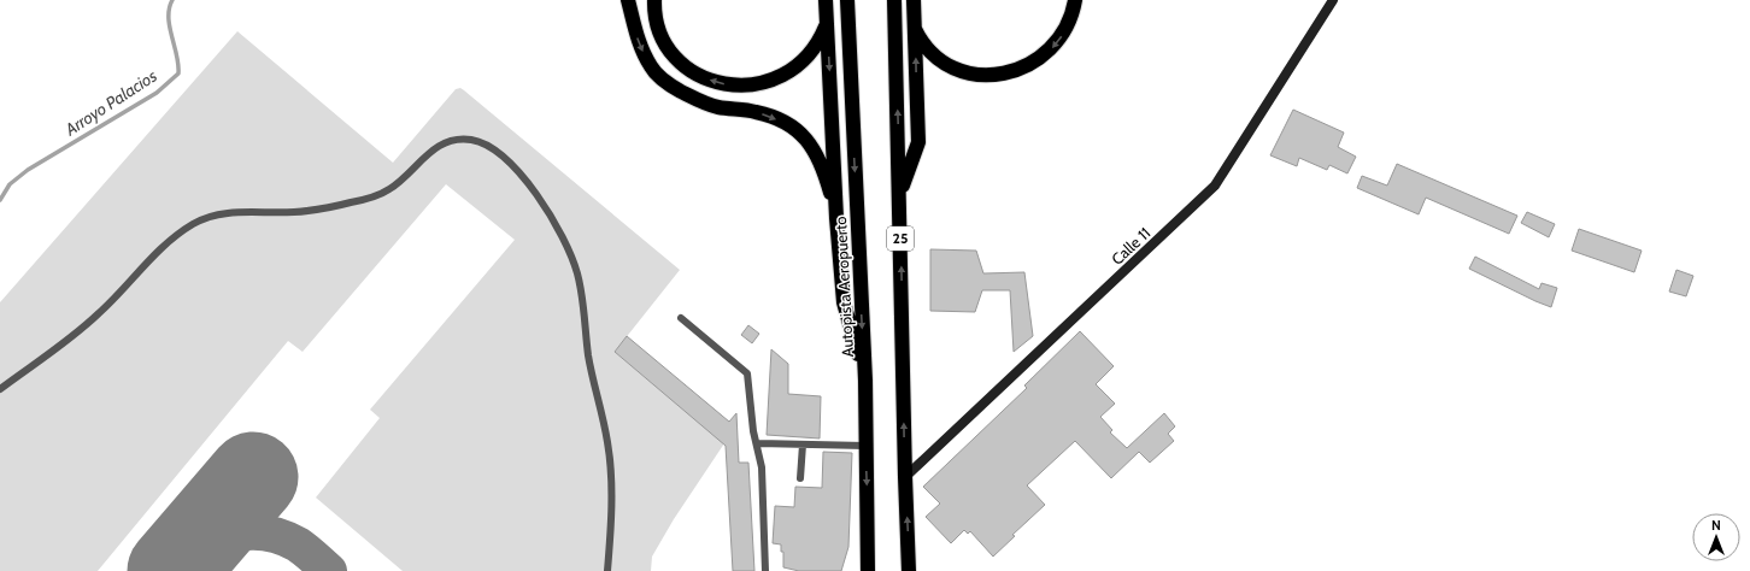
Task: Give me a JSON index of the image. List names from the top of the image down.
{
  "streets": {
    "highway": ["25", "Autopista Aeropuerto"],
    "main road": ["Calle 11"]
  },
  "crossings": [
    ["25", "Calle 11"]
  ],
  "water": ["Arroyo Palacios"],
  "north": "top"
}
